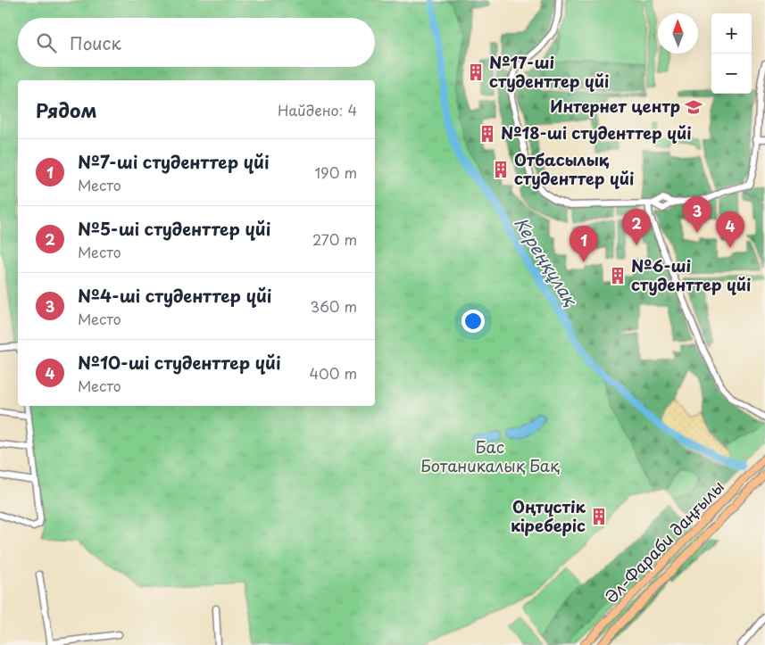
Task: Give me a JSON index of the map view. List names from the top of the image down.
{
  "streets": {
    "main road": ["Әл-Фараби даңғылы"]
  },
  "water": ["Кереңқұлақ"],
  "parks": ["Бас Ботаникалық Бақ"],
  "places": {
    "building": [
      "№17-ші студенттер үйі",
      "№18-ші студенттер үйі",
      "Отбасылық студенттер үйі",
      "№6-ші студенттер үйі",
      "Оңтүстік кіреберіс"
    ],
    "school or university": ["Интернет центр"]
  },
  "north": "top",
  "page": {
    "map_buttons": ["+", "−"],
    "search": "Поиск",
    "heading": ["Рядом", "Найдено: 4"],
    "list": [
      {
        "mark": "1",
        "name": "№7-ші студенттер үйі",
        "note": "Место",
        "value": "190 m"
      },
      {
        "mark": "2",
        "name": "№5-ші студенттер үйі",
        "note": "Место",
        "value": "270 m"
      },
      {
        "mark": "3",
        "name": "№4-ші студенттер үйі",
        "note": "Место",
        "value": "360 m"
      },
      {
        "mark": "4",
        "name": "№10-ші студенттер үйі",
        "note": "Место",
        "value": "400 m"
      }
    ],
    "pins": [
      "3",
      "2",
      "4",
      "1"
    ]
  }
}
